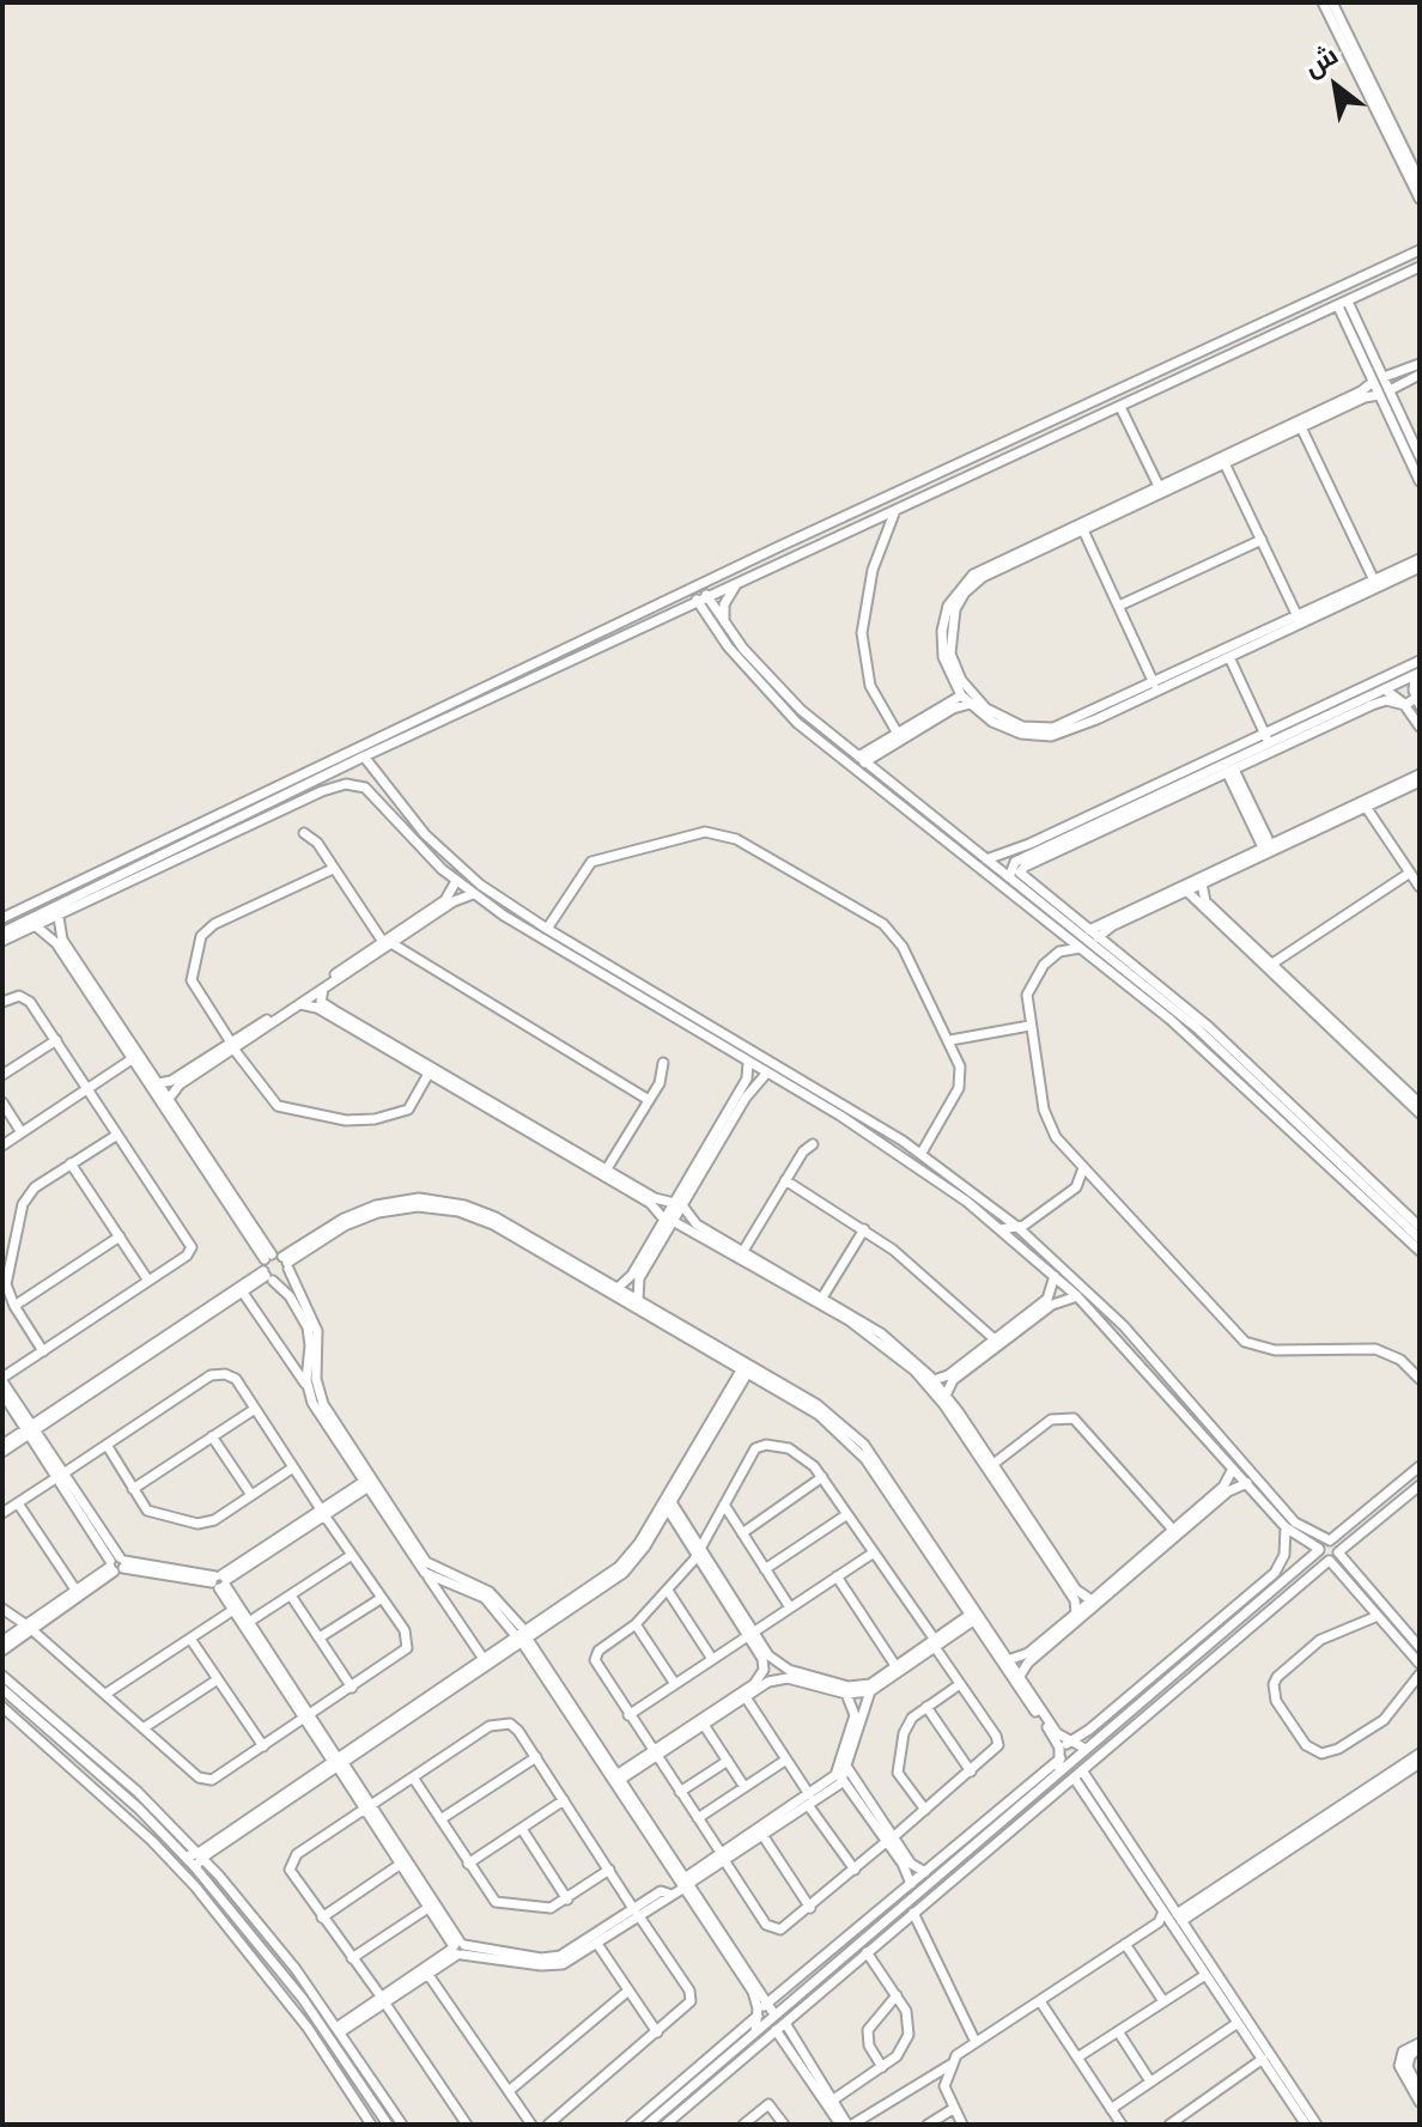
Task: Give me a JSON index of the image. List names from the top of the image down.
{
  "north": "top left"
}
